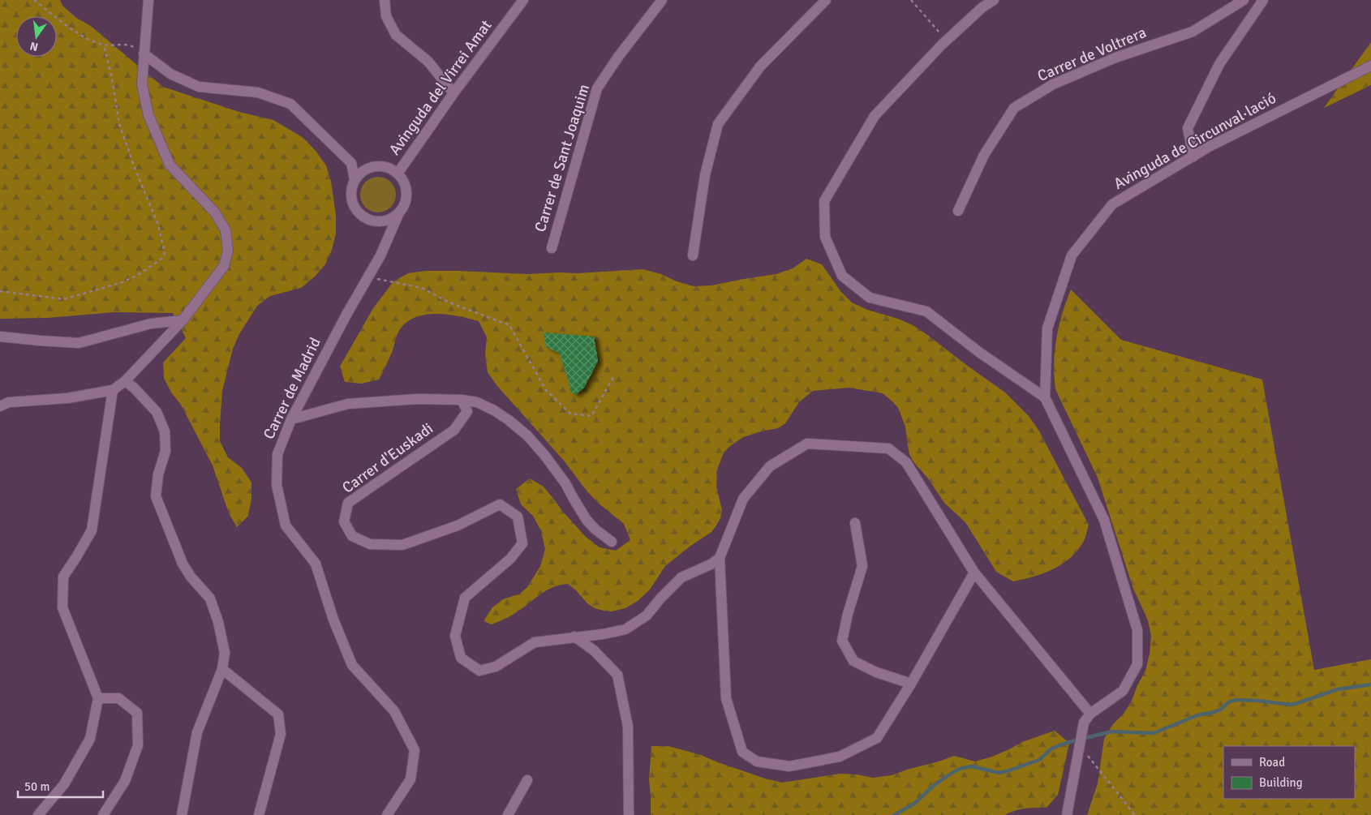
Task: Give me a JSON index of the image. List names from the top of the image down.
{
  "streets": {
    "street": [
      "Carrer de Voltrera",
      "Avinguda del Virrei Amat",
      "Avinguda de Circunval·lació",
      "Carrer de Sant Joaquim",
      "Carrer de Madrid",
      "Carrer d'Euskadi"
    ]
  },
  "crossings": [
    ["Avinguda del Virrei Amat", "Carrer de Madrid"]
  ],
  "legend": ["Road", "Building"],
  "scale_bar": "50 m",
  "north": "bottom"
}
